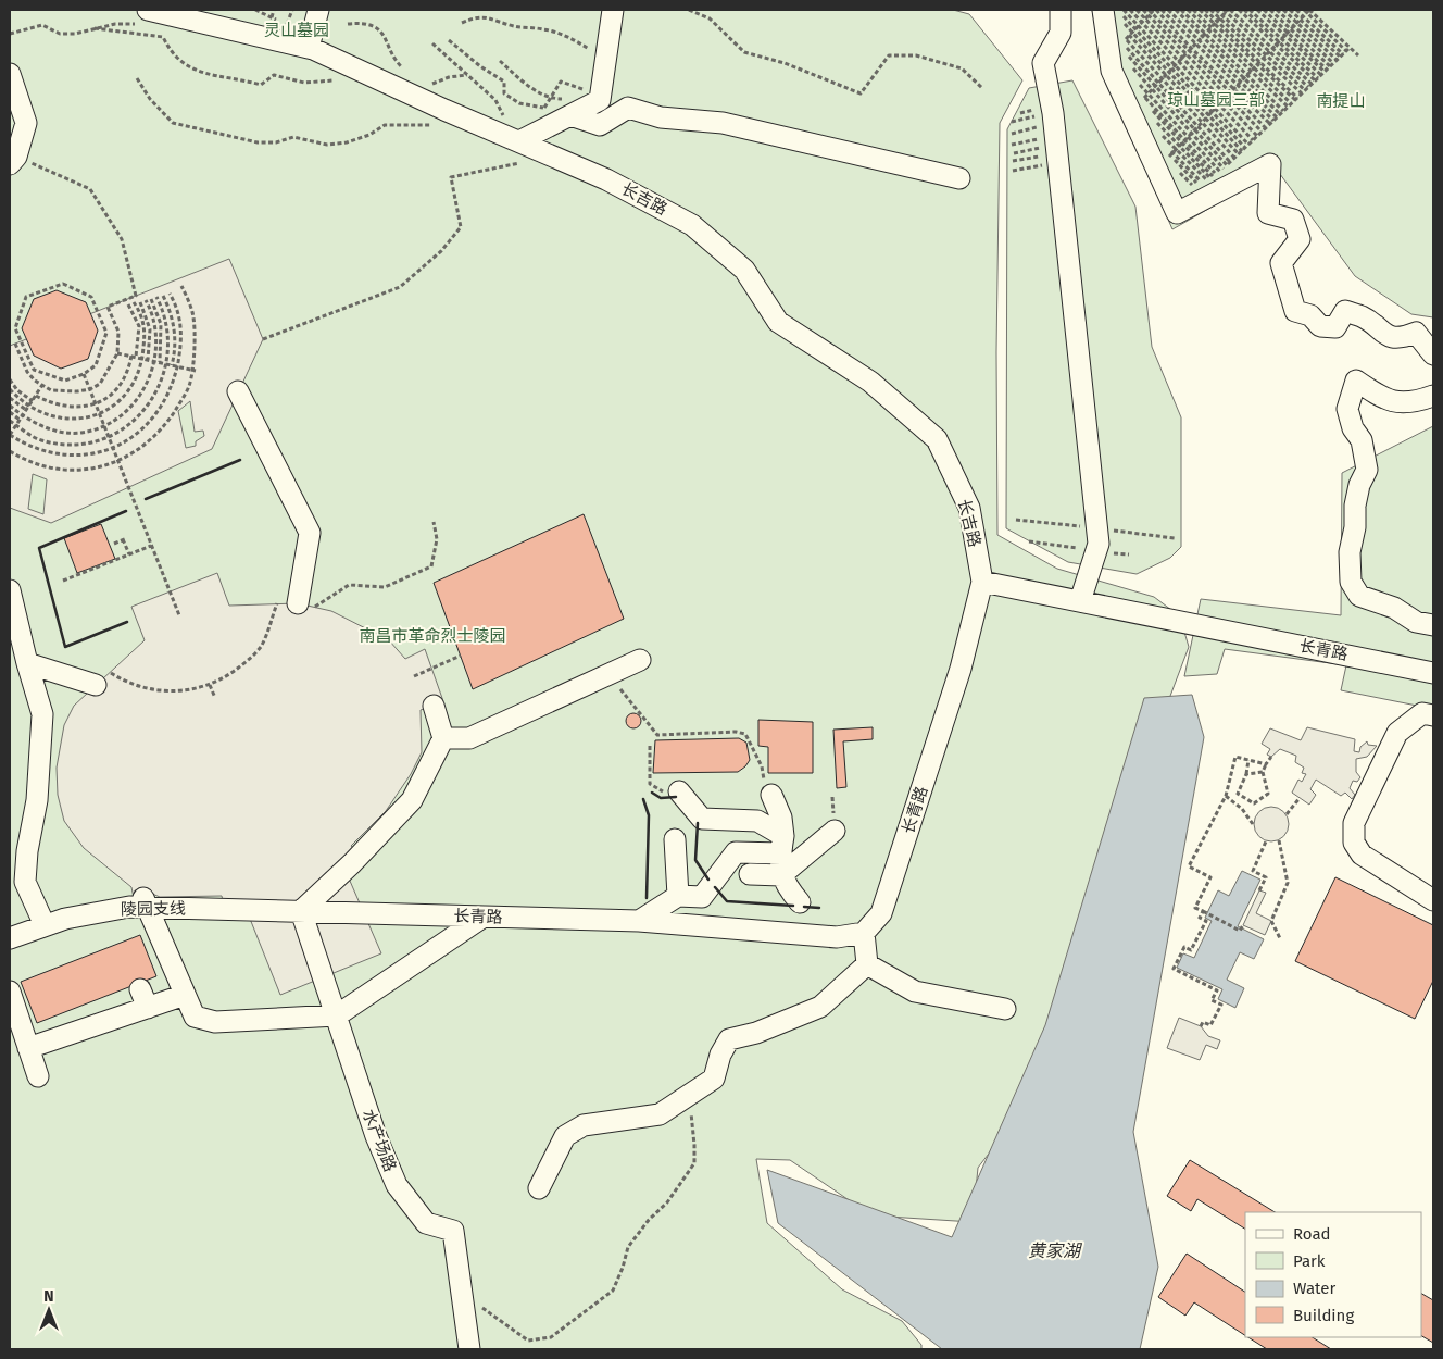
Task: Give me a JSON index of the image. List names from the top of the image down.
{
  "streets": {
    "street": [
      "长吉路",
      "长青路",
      "陵园支线",
      "水产场路"
    ]
  },
  "crossings": [
    ["长吉路", "长青路"],
    ["长青路", "陵园支线"],
    ["长青路", "水产场路"],
    ["陵园支线", "水产场路"]
  ],
  "water": ["黄家湖"],
  "parks": [
    "灵山墓园",
    "琼山墓园三部",
    "南提山",
    "南昌市革命烈士陵园"
  ],
  "legend": [
    "Road",
    "Park",
    "Water",
    "Building"
  ],
  "north": "top"
}
